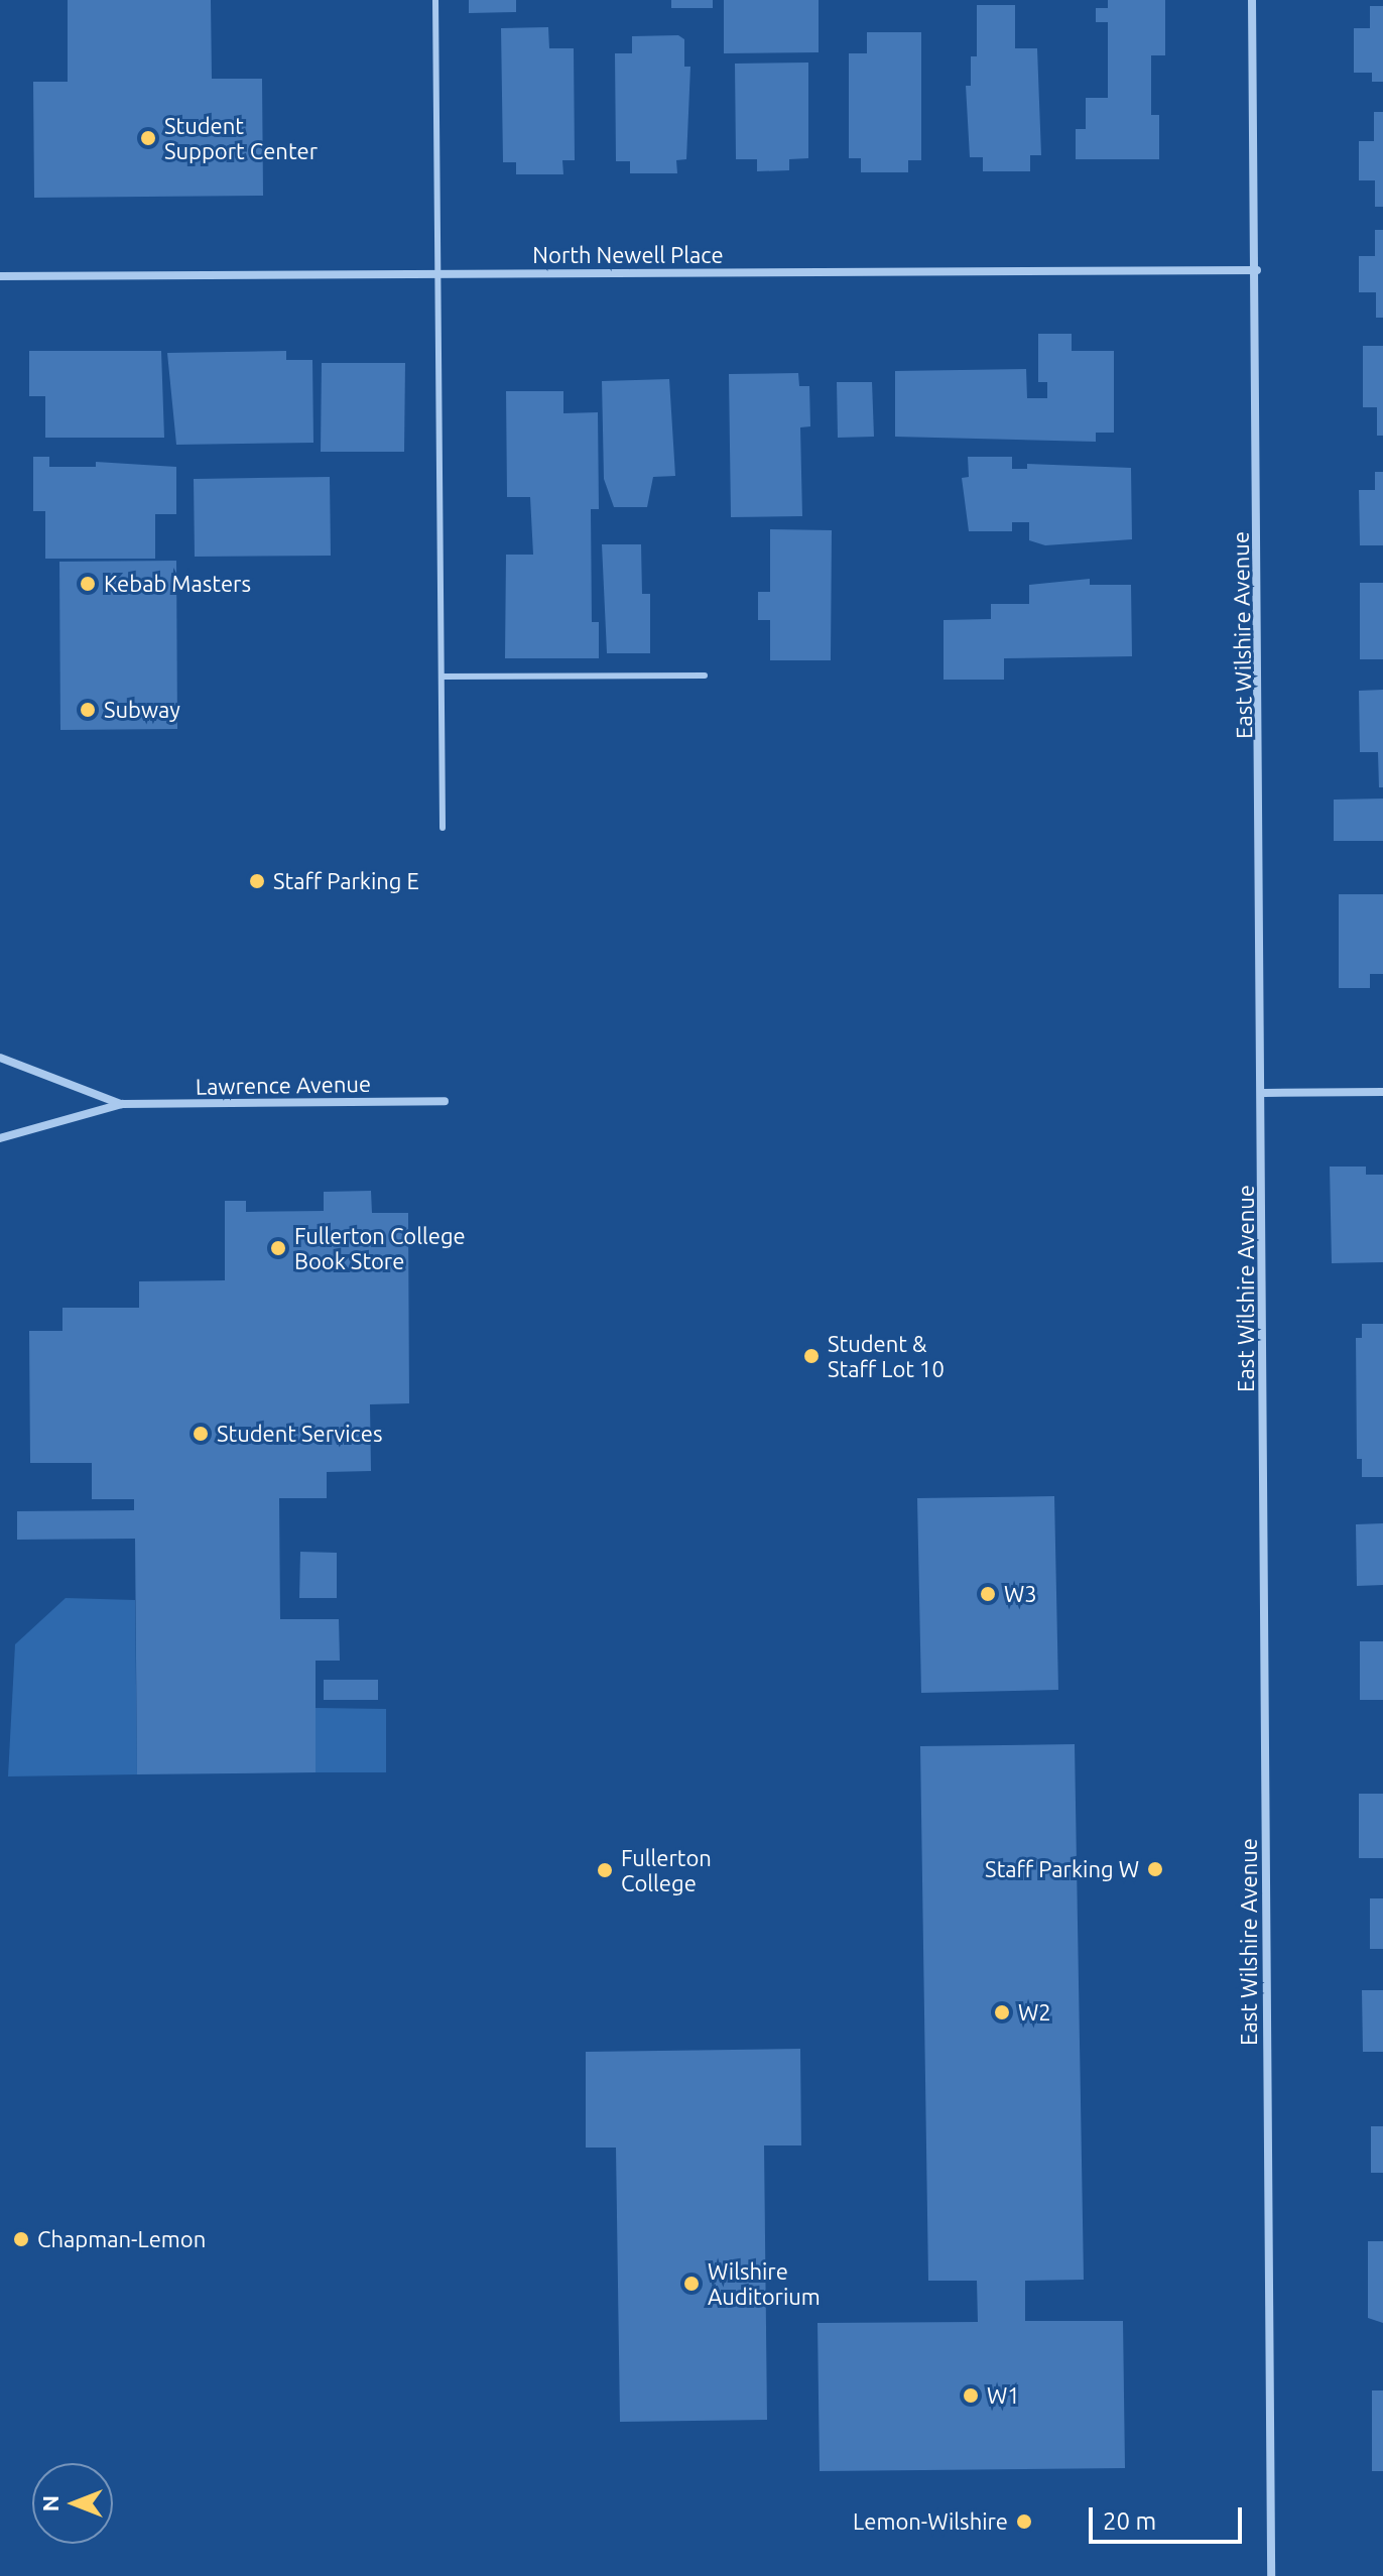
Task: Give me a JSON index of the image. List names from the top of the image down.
{
  "streets": {
    "street": ["North Newell Place", "East Wilshire Avenue", "Lawrence Avenue"]
  },
  "crossings": [
    ["North Newell Place", "East Wilshire Avenue"]
  ],
  "places": [
    "Student Support Center",
    "Kebab Masters",
    "Subway",
    "Staff Parking E",
    "Fullerton College Book Store",
    "Student & Staff Lot 10",
    "Student Services",
    "W3",
    "Staff Parking W",
    "Fullerton College",
    "W2",
    "Chapman-Lemon",
    "Wilshire Auditorium",
    "W1",
    "Lemon-Wilshire"
  ],
  "scale_bar": "20 m",
  "north": "left"
}
